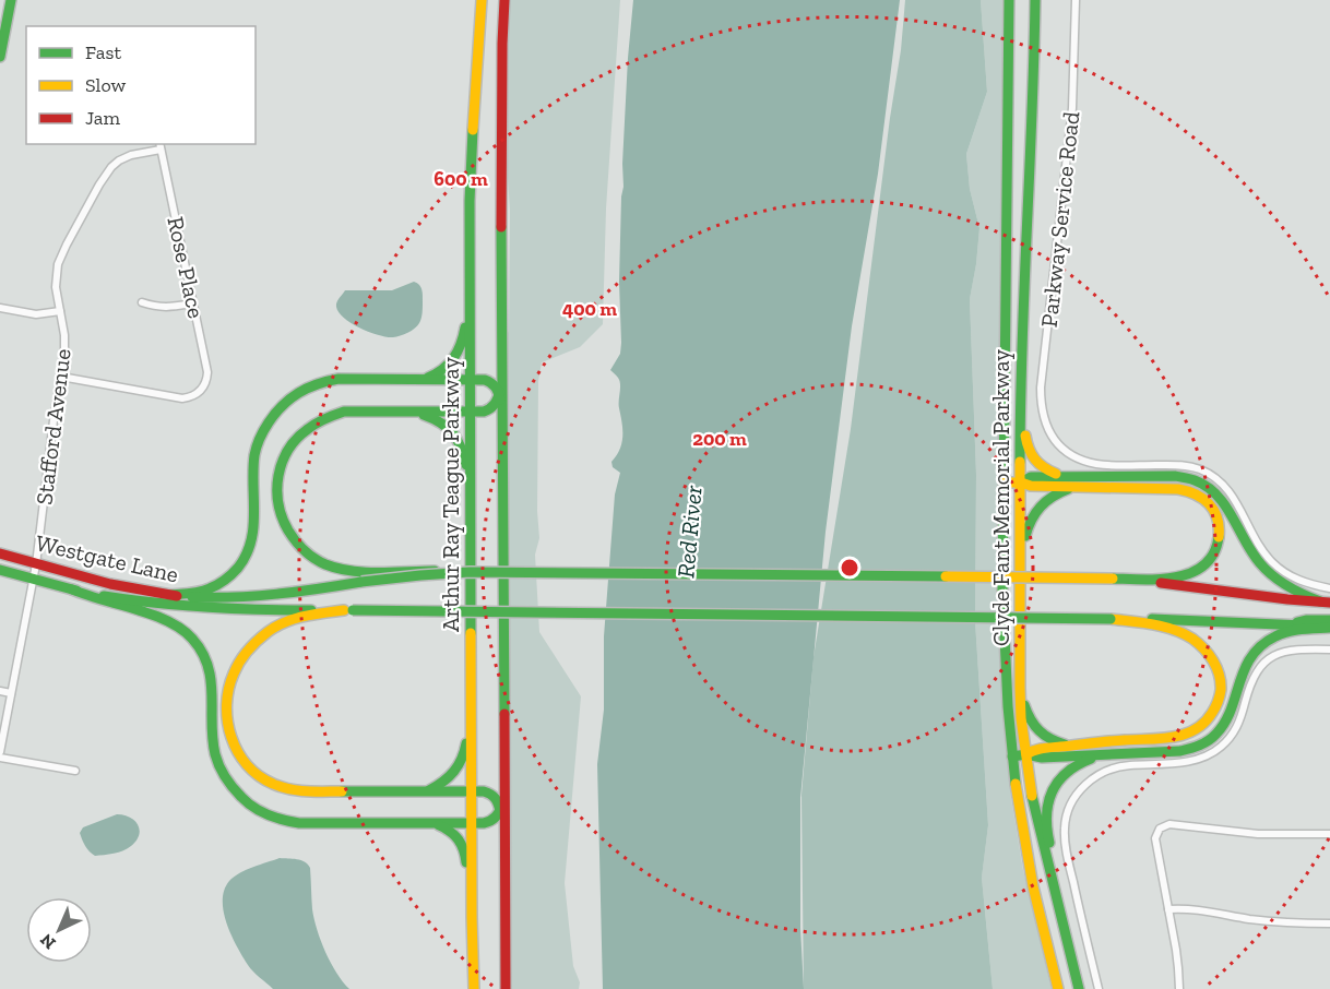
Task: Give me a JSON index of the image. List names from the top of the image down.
{
  "streets": {
    "main road": ["Arthur Ray Teague Parkway", "Clyde Fant Memorial Parkway", "Westgate Lane"],
    "street": ["Parkway Service Road", "Rose Place", "Stafford Avenue"]
  },
  "crossings": [
    ["Rose Place", "Stafford Avenue"],
    ["Stafford Avenue", "Westgate Lane"]
  ],
  "water": ["Red River"],
  "legend": ["Fast", "Slow", "Jam"],
  "north": "bottom left",
  "rings": ["600 m", "400 m", "200 m"]
}
